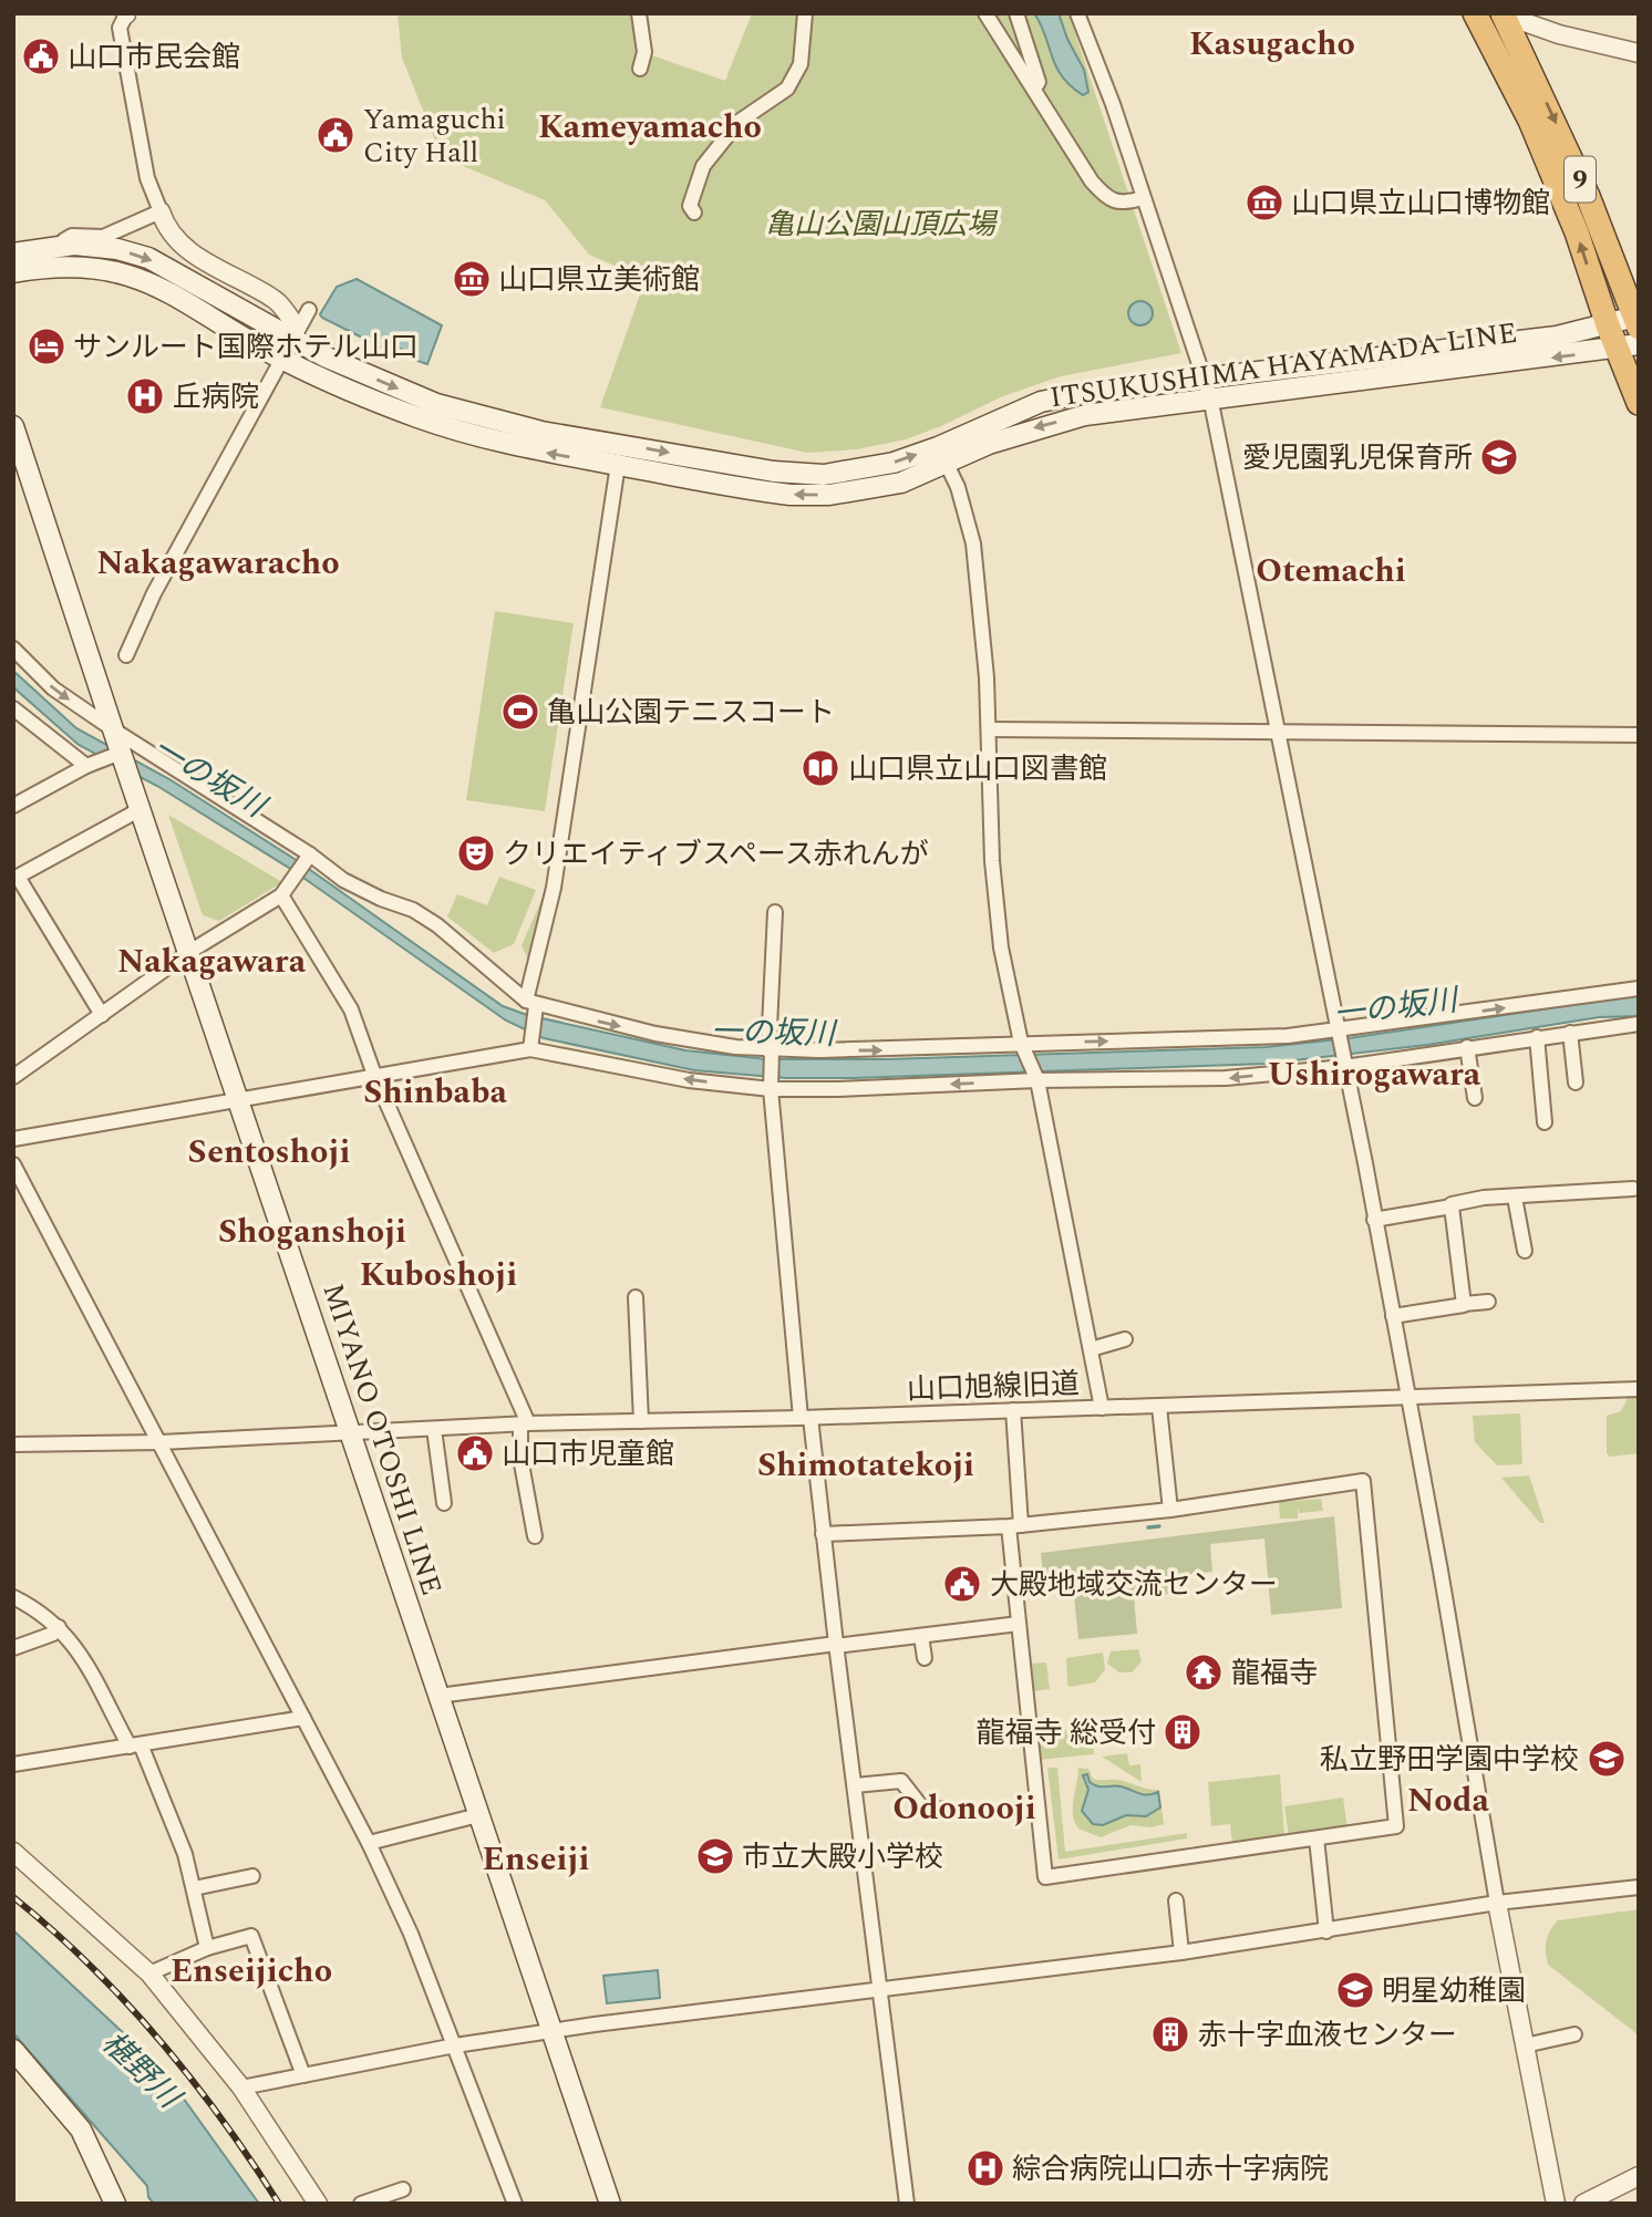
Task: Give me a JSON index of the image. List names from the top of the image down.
{
  "streets": {
    "highway": ["9"],
    "main road": ["ITSUKUSHIMA HAYAMADA LINE", "MIYANO OTOSHI LINE"],
    "street": ["山口旭線旧道"]
  },
  "crossings": [
    ["9", "ITSUKUSHIMA HAYAMADA LINE"],
    ["山口旭線旧道", "MIYANO OTOSHI LINE"]
  ],
  "districts": [
    "Kasugacho",
    "Kameyamacho",
    "Nakagawaracho",
    "Otemachi",
    "Nakagawara",
    "Ushirogawara",
    "Shinbaba",
    "Sentoshoji",
    "Shoganshoji",
    "Kuboshoji",
    "Shimotatekoji",
    "Noda",
    "Odonooji",
    "Enseiji",
    "Enseijicho"
  ],
  "water": ["一の坂川", "椹野川"],
  "parks": ["亀山公園山頂広場"],
  "places": {
    "public building": [
      "山口市民会館",
      "Yamaguchi City Hall",
      "山口市児童館",
      "大殿地域交流センター"
    ],
    "museum": ["山口県立山口博物館", "山口県立美術館"],
    "hotel": ["サンルート国際ホテル山口"],
    "hospital": ["丘病院", "綜合病院山口赤十字病院"],
    "school or university": [
      "愛児園乳児保育所",
      "私立野田学園中学校",
      "市立大殿小学校",
      "明星幼稚園"
    ],
    "sports": ["亀山公園テニスコート"],
    "library": ["山口県立山口図書館"],
    "theatre": ["クリエイティブスペース赤れんが"],
    "temple": ["龍福寺"],
    "building": ["龍福寺 総受付", "赤十字血液センター"]
  }
}
